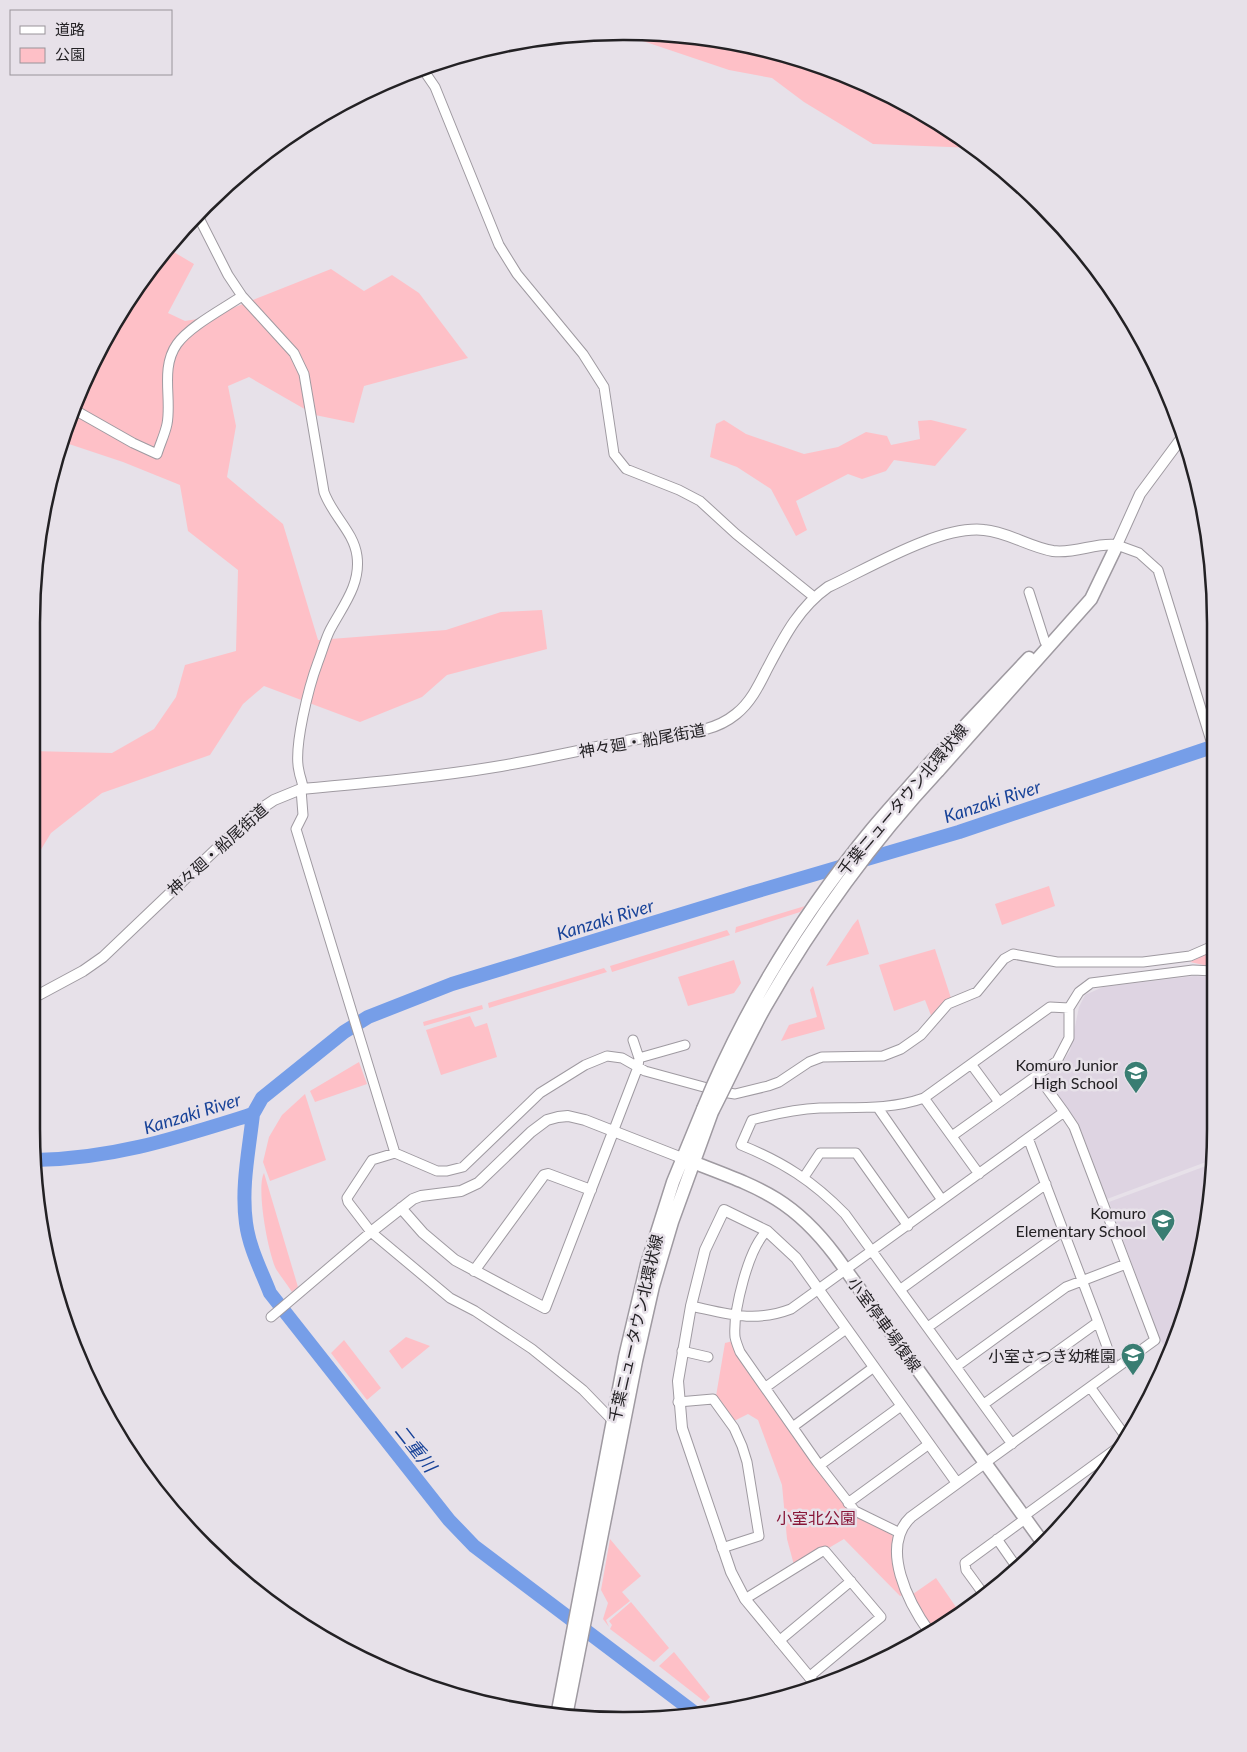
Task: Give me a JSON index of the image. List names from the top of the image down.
{
  "streets": {
    "main road": ["千葉ニュータウン北環状線", "小室停車場復線"],
    "street": ["神々廻・船尾街道"]
  },
  "crossings": [
    ["神々廻・船尾街道", "千葉ニュータウン北環状線"],
    ["千葉ニュータウン北環状線", "小室停車場復線"]
  ],
  "water": ["Kanzaki River", "二重川"],
  "parks": ["小室北公園"],
  "places": {
    "school or university": ["Komuro Junior High School", "Komuro Elementary School", "小室さつき幼稚園"]
  },
  "legend": ["道路", "公園"]
}
